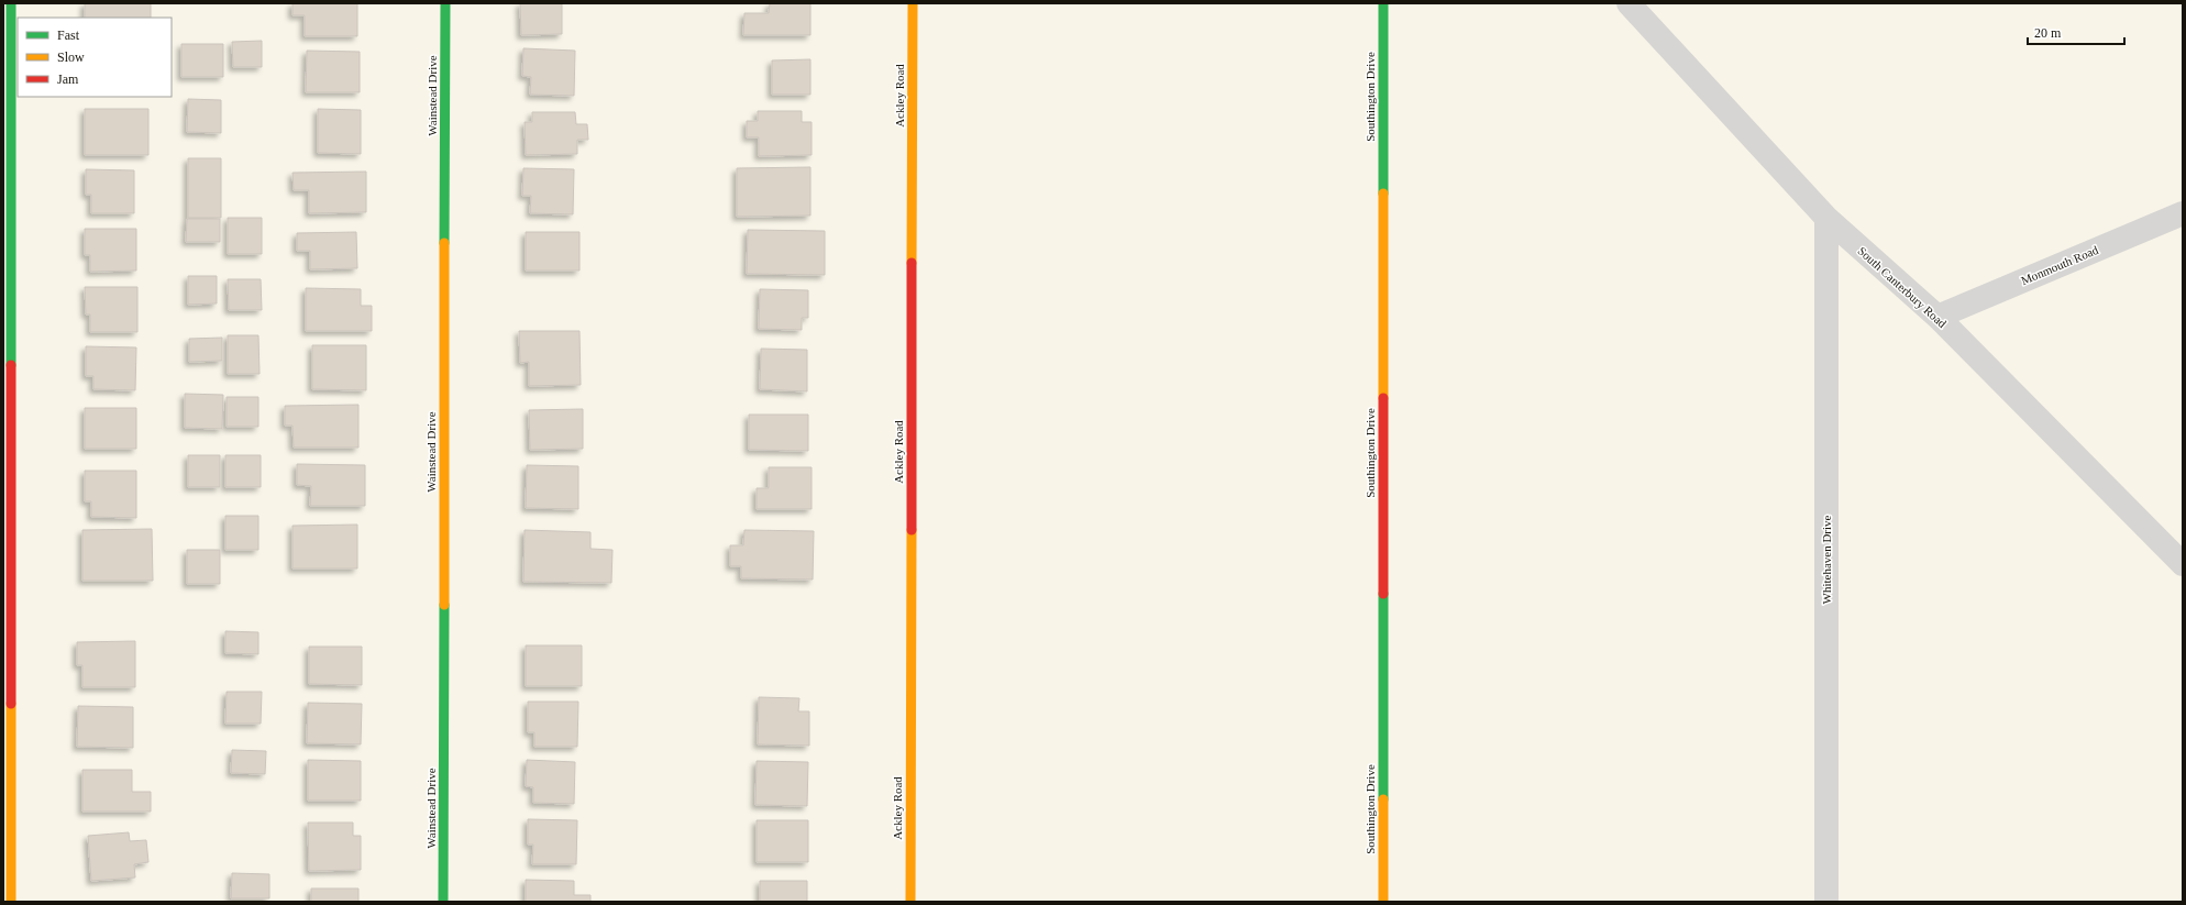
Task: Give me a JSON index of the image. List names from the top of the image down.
{
  "streets": {
    "street": [
      "Wainstead Drive",
      "Ackley Road",
      "Southington Drive",
      "Monmouth Road",
      "South Canterbury Road",
      "Whitehaven Drive"
    ]
  },
  "crossings": [
    ["Monmouth Road", "South Canterbury Road"],
    ["South Canterbury Road", "Whitehaven Drive"]
  ],
  "legend": ["Fast", "Slow", "Jam"],
  "scale_bar": "20 m"
}
